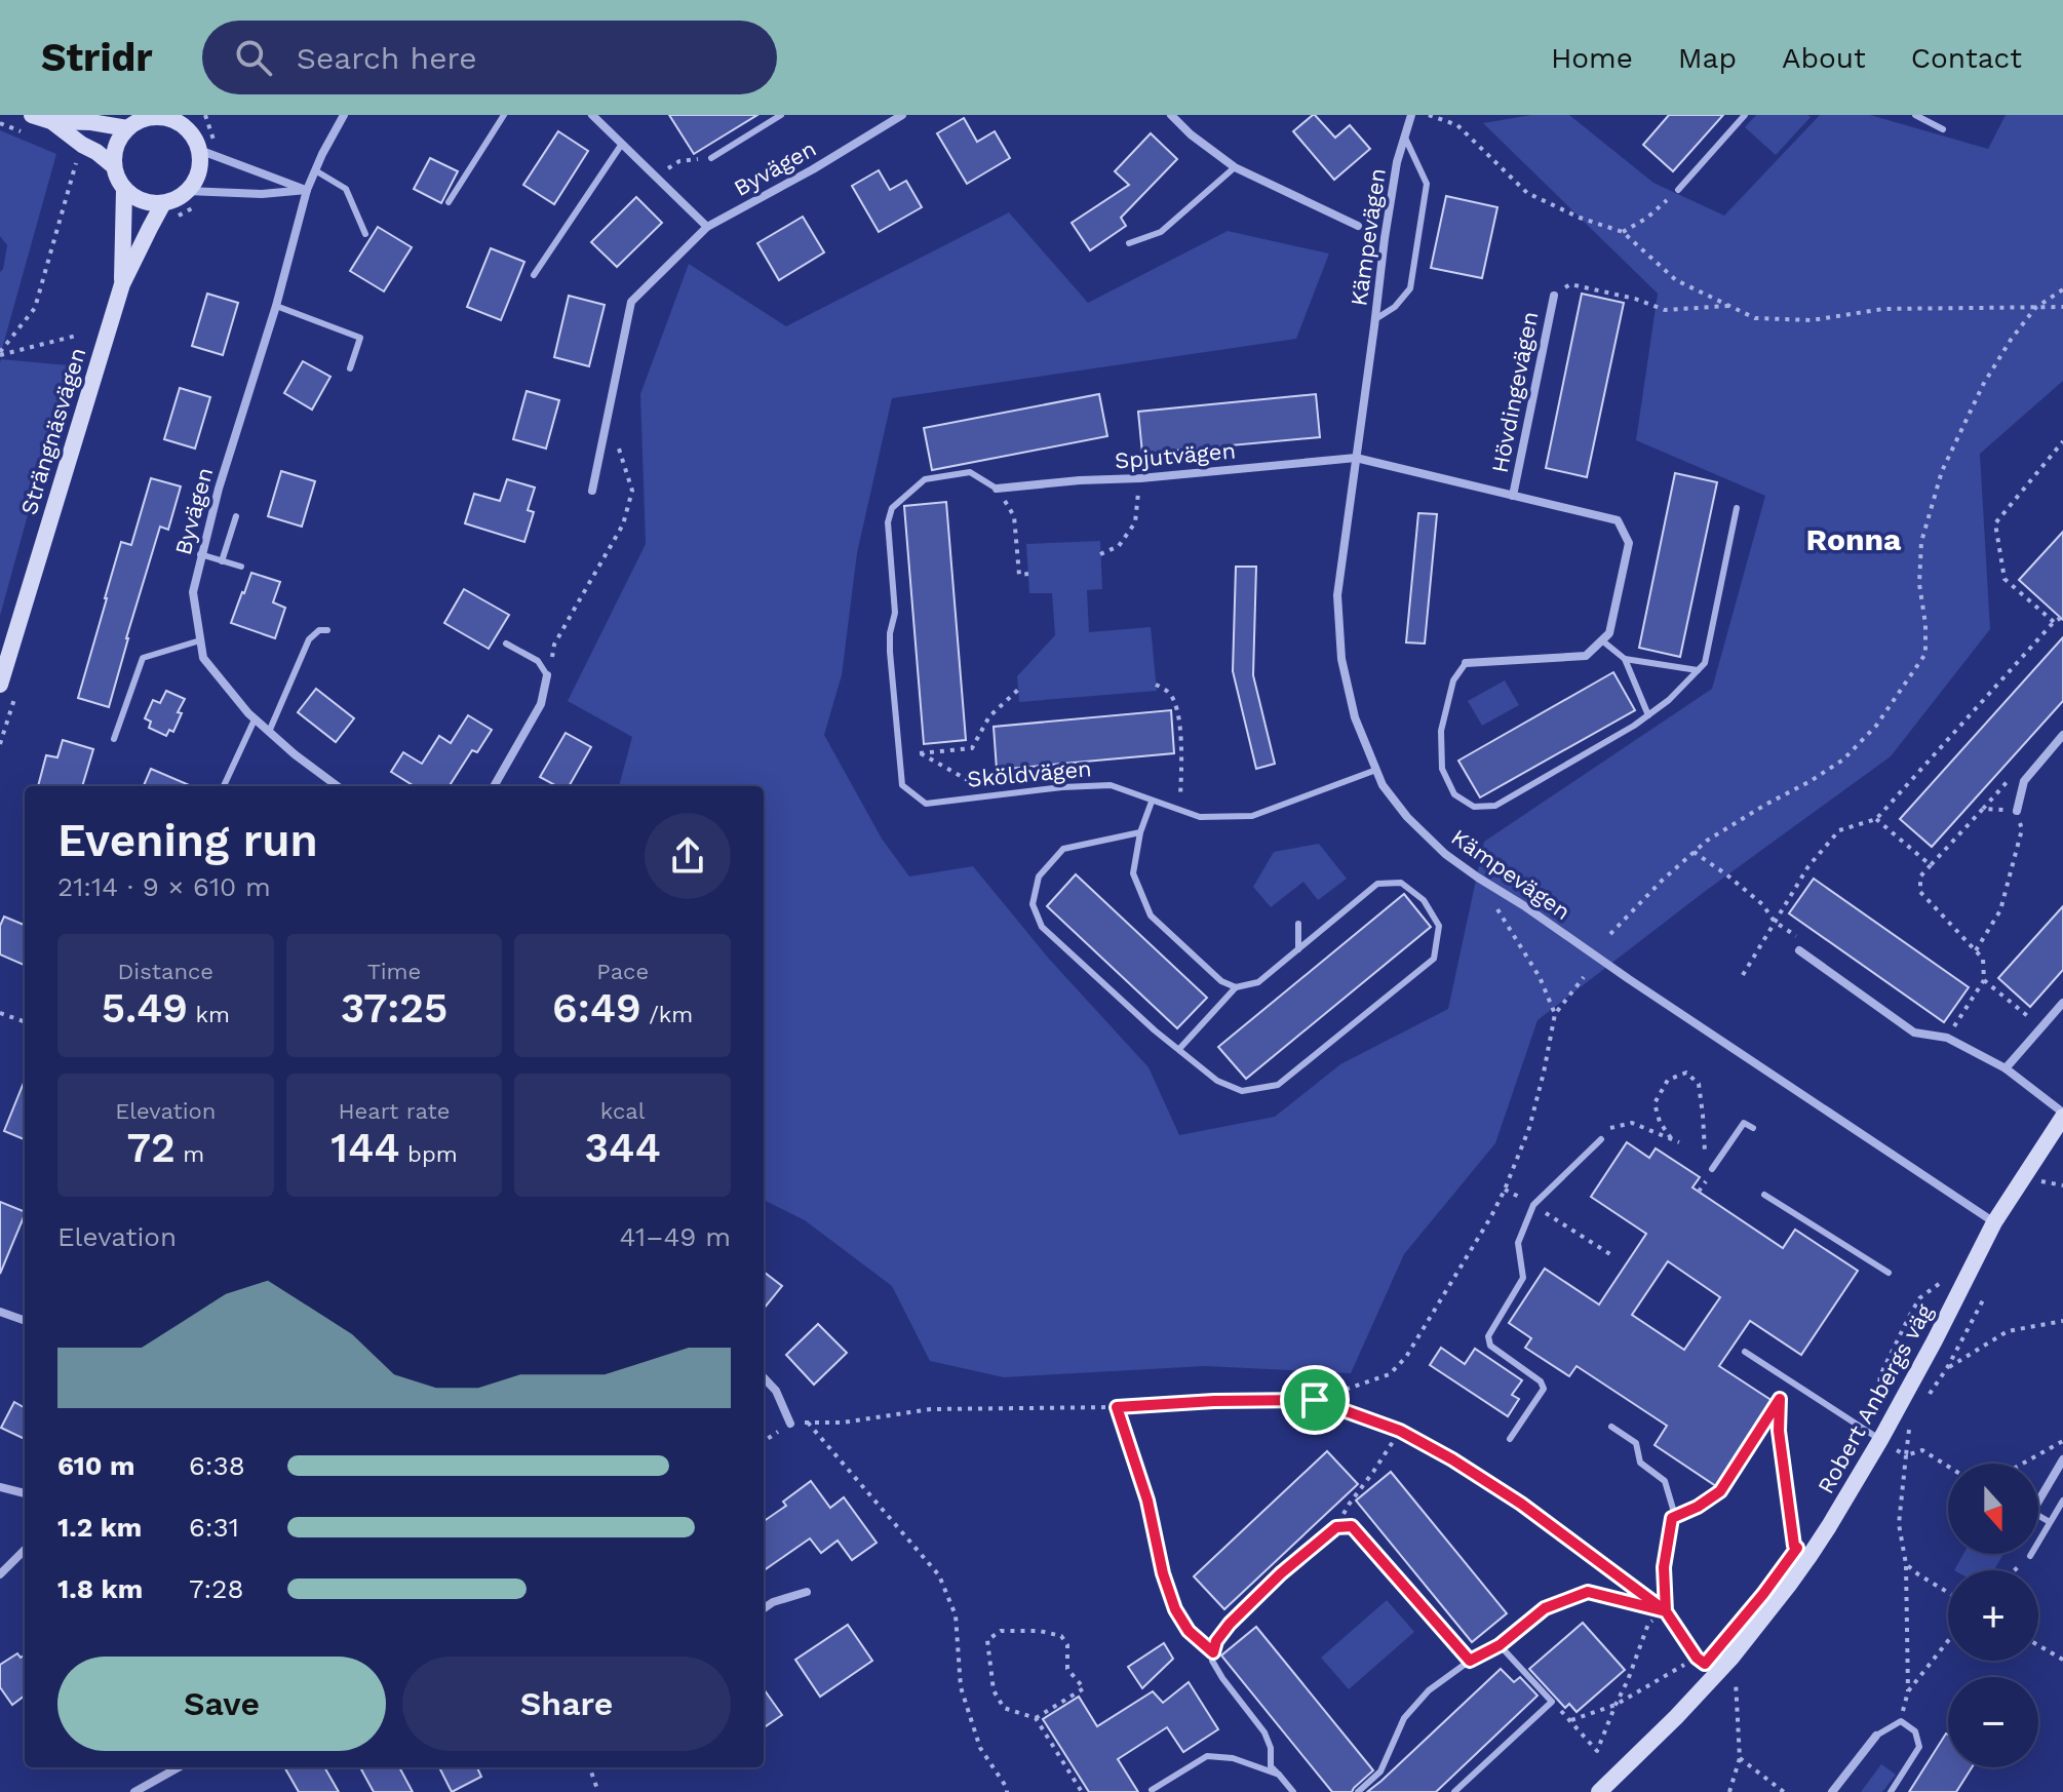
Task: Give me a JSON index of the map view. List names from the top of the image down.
{
  "streets": {
    "street": [
      "Byvägen",
      "Kämpevägen",
      "Hövdingevägen",
      "Strängnäsvägen",
      "Spjutvägen",
      "Robert Anbergs väg"
    ],
    "lane": ["Sköldvägen"]
  },
  "crossings": [
    ["Kämpevägen", "Hövdingevägen"],
    ["Kämpevägen", "Spjutvägen"],
    ["Kämpevägen", "Sköldvägen"],
    ["Kämpevägen", "Robert Anbergs väg"],
    ["Hövdingevägen", "Spjutvägen"],
    ["Spjutvägen", "Sköldvägen"]
  ],
  "districts": ["Ronna"],
  "north": "bottom",
  "page": {
    "header": "Stridr",
    "search": "Search here",
    "nav": [
      "Home",
      "Map",
      "About",
      "Contact"
    ],
    "heading": ["Evening run", "21:14 · 9 × 610 m"],
    "stats": [
      ["Distance", "5.49 km"],
      ["Time", "37:25"],
      ["Pace", "6:49 /km"],
      ["Elevation", "72 m"],
      ["Heart rate", "144 bpm"],
      ["kcal", "344"]
    ],
    "chart": ["Elevation", "41–49 m"],
    "list": [
      {
        "name": "610 m",
        "note": "6:38"
      },
      {
        "name": "1.2 km",
        "note": "6:31"
      },
      {
        "name": "1.8 km",
        "note": "7:28"
      }
    ],
    "map_buttons": ["+", "−"],
    "buttons": ["Save", "Share"]
  }
}
